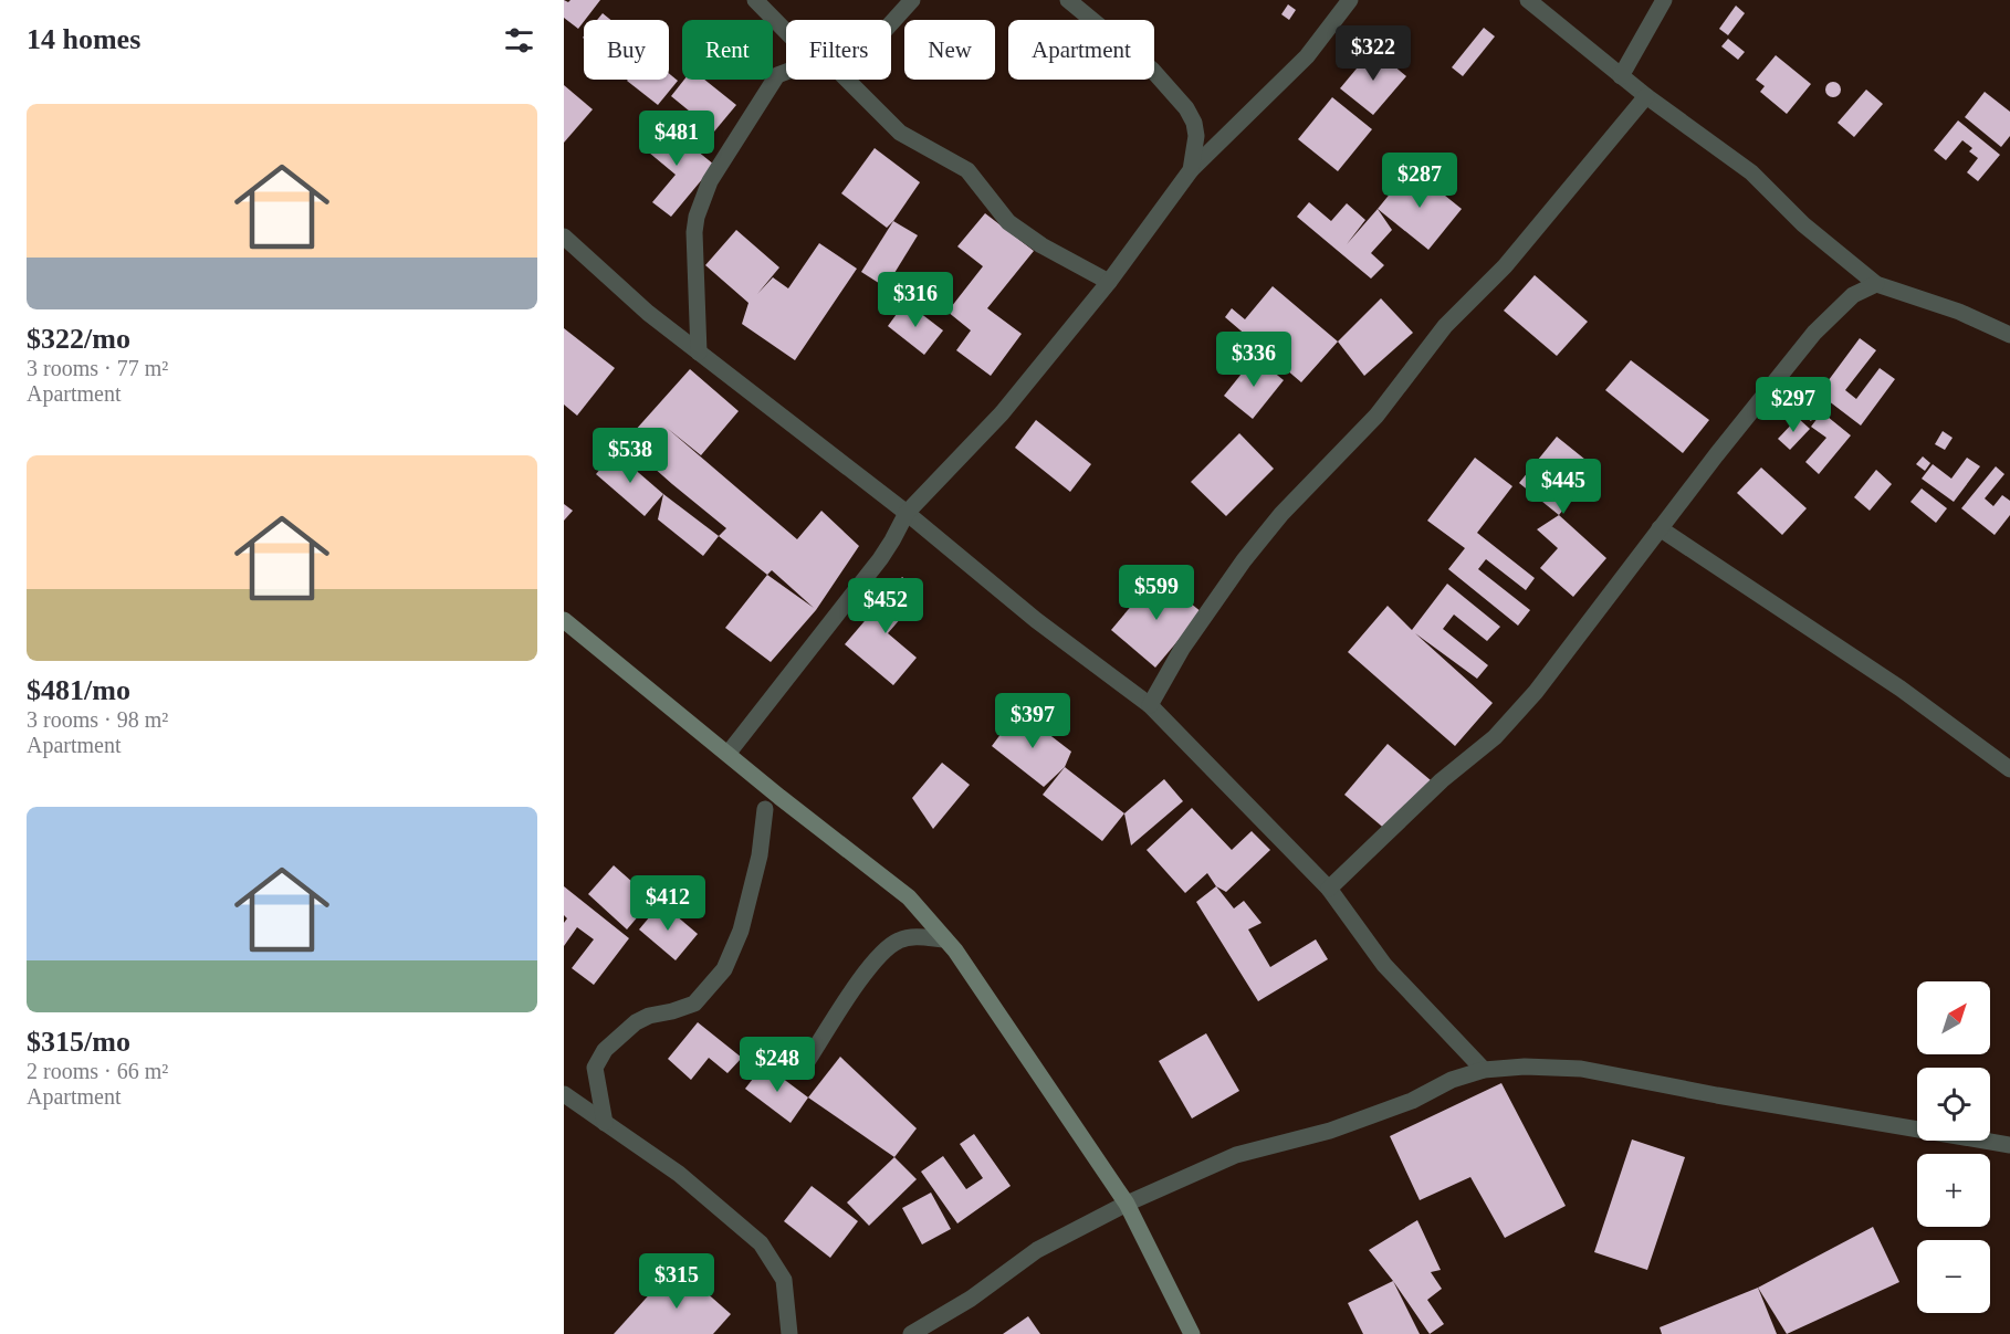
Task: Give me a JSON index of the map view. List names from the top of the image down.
{
  "north": "top right",
  "page": {
    "heading": "14 homes",
    "chip": [
      "Buy",
      "Rent",
      "Filters",
      "New",
      "Apartment"
    ],
    "price": [
      "$322",
      "$481",
      "$287",
      "$316",
      "$336",
      "$297",
      "$538",
      "$445",
      "$599",
      "$452",
      "$397",
      "$412",
      "$248",
      "$315"
    ],
    "list": [
      {
        "name": "$322/mo",
        "note": "3 rooms · 77 m² · Apartment"
      },
      {
        "name": "$481/mo",
        "note": "3 rooms · 98 m² · Apartment"
      },
      {
        "name": "$315/mo",
        "note": "2 rooms · 66 m² · Apartment"
      }
    ],
    "map_buttons": ["+", "−"]
  }
}
